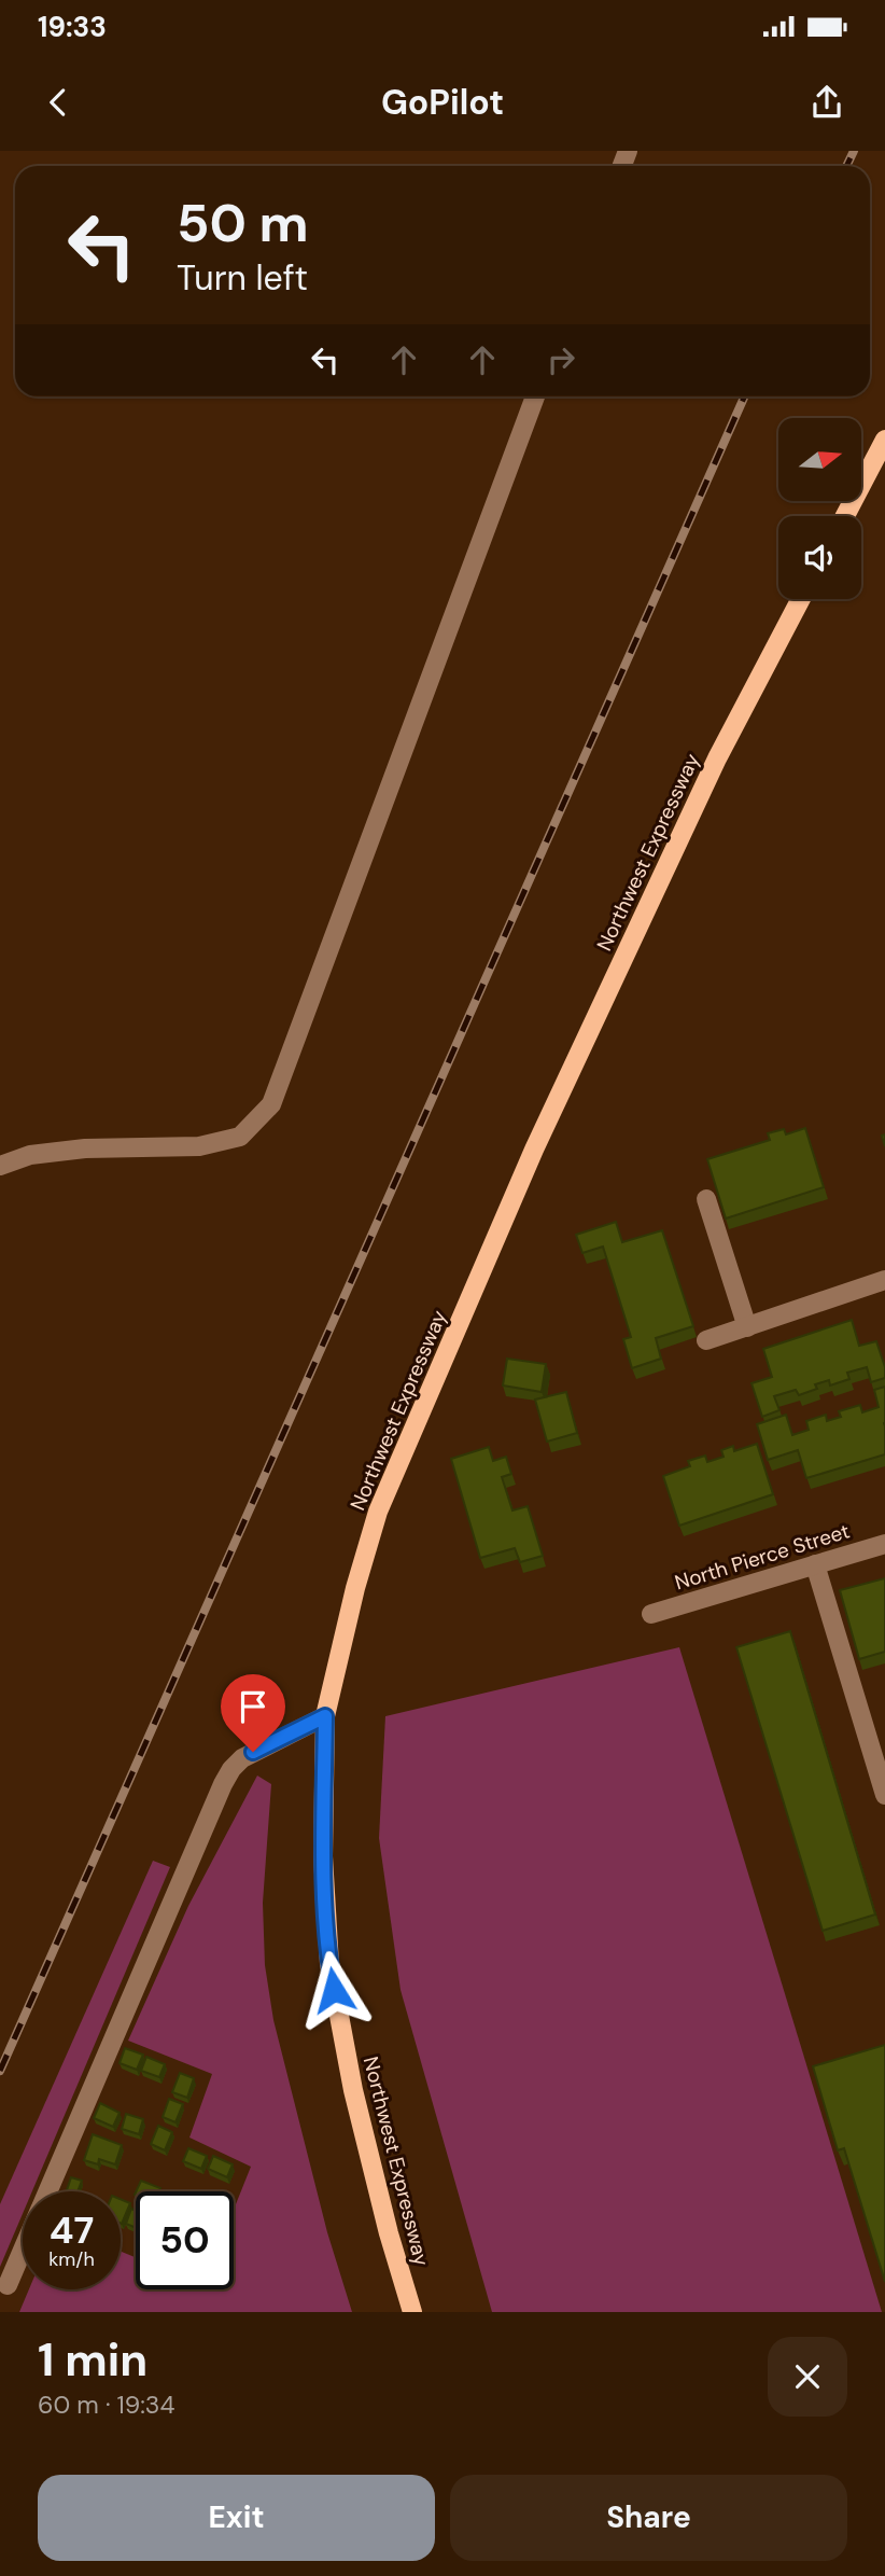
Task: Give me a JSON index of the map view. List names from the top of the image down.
{
  "streets": {
    "main road": ["Northwest Expressway"],
    "street": ["North Pierce Street"]
  },
  "north": "right",
  "page": {
    "status": "19:33",
    "header": "GoPilot",
    "turn": ["50 m", "Turn left"],
    "speed": "47 km/h",
    "limit": "50",
    "heading": ["1 min", "60 m · 19:34"],
    "buttons": ["Exit", "Share"]
  }
}
